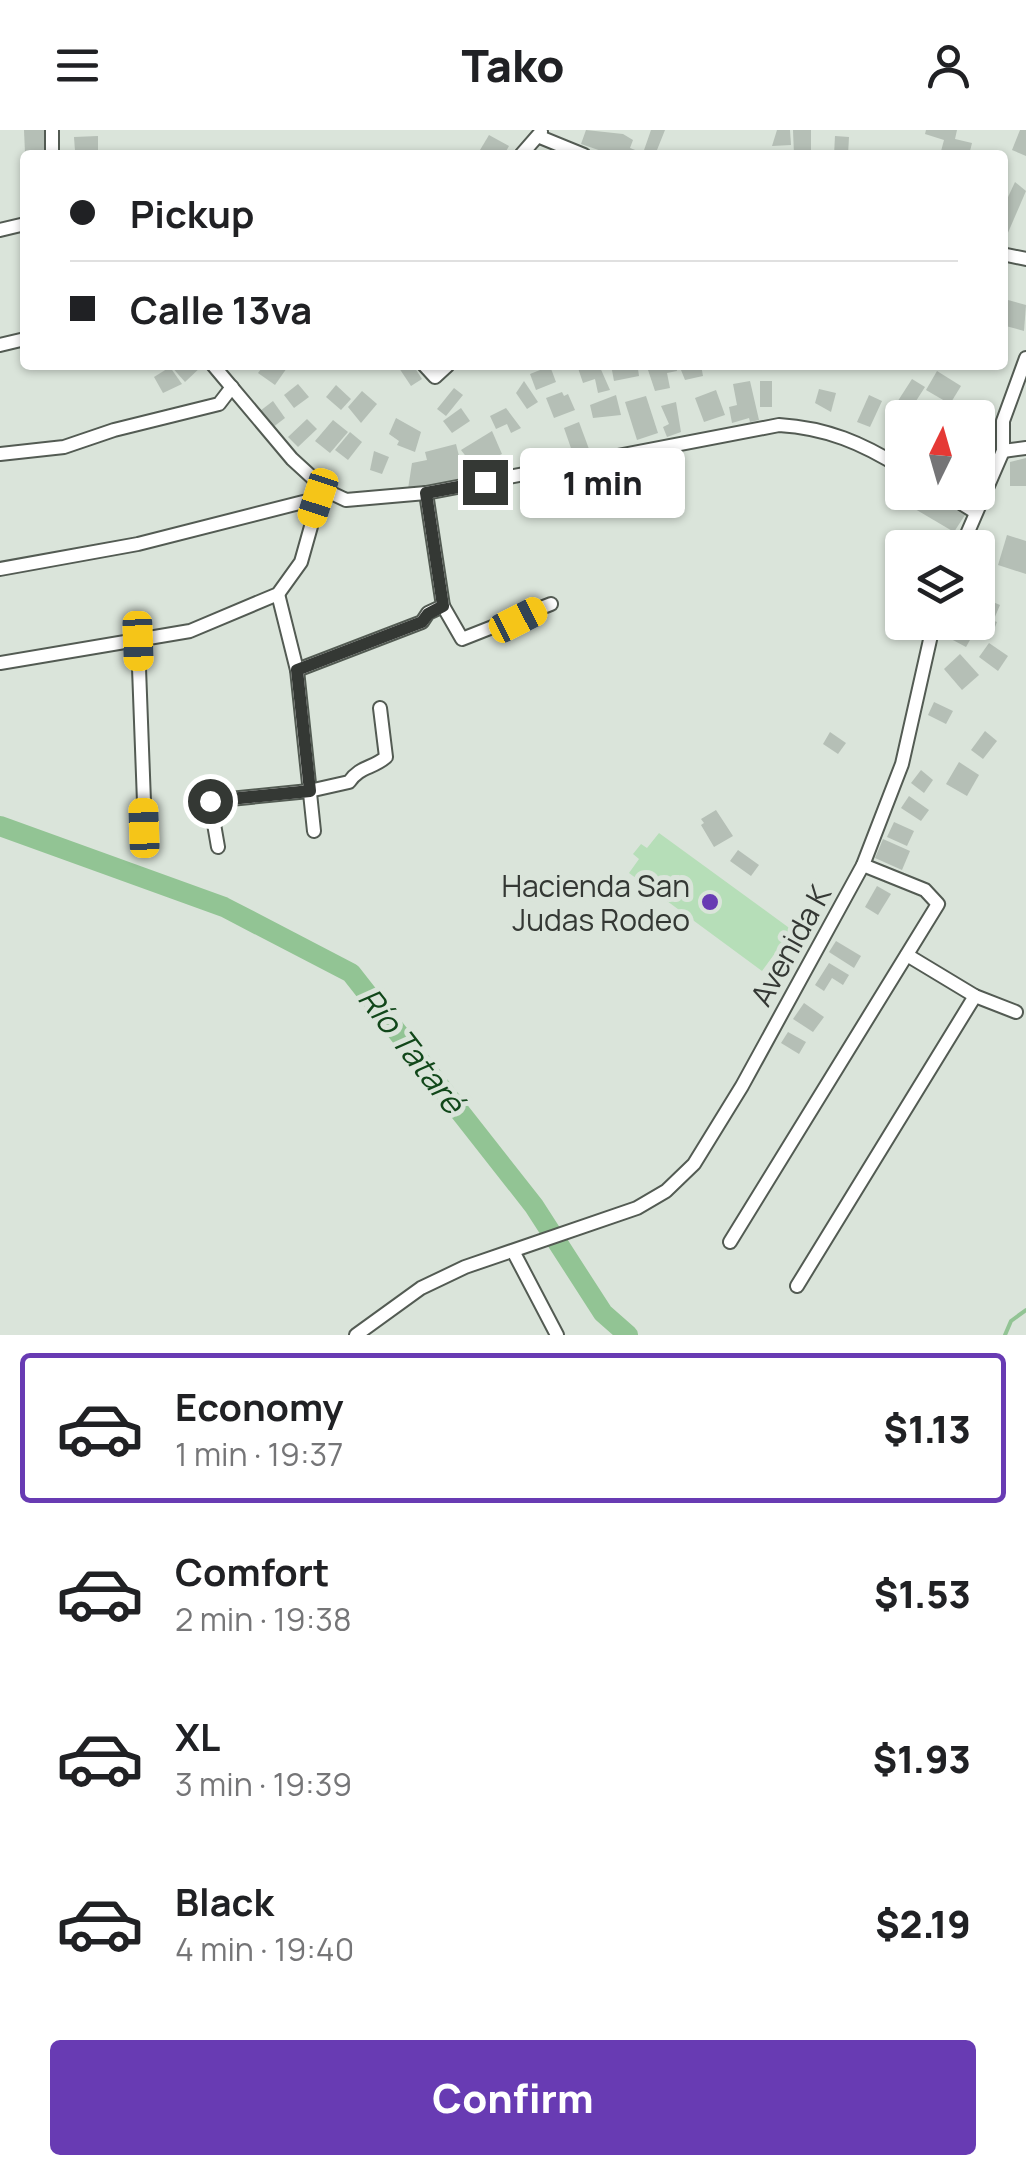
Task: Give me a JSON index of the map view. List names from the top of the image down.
{
  "streets": {
    "street": ["Avenida K"]
  },
  "water": ["Río Tataré"],
  "places": ["Hacienda San Judas Rodeo"],
  "north": "top",
  "page": {
    "header": "Tako",
    "banner": ["Pickup", "Calle 13va"],
    "bubble": "1 min",
    "list": [
      {
        "name": "Economy",
        "note": "1 min · 19:37",
        "value": "$1.13"
      },
      {
        "name": "Comfort",
        "note": "2 min · 19:38",
        "value": "$1.53"
      },
      {
        "name": "XL",
        "note": "3 min · 19:39",
        "value": "$1.93"
      },
      {
        "name": "Black",
        "note": "4 min · 19:40",
        "value": "$2.19"
      }
    ],
    "buttons": "Confirm"
  }
}
